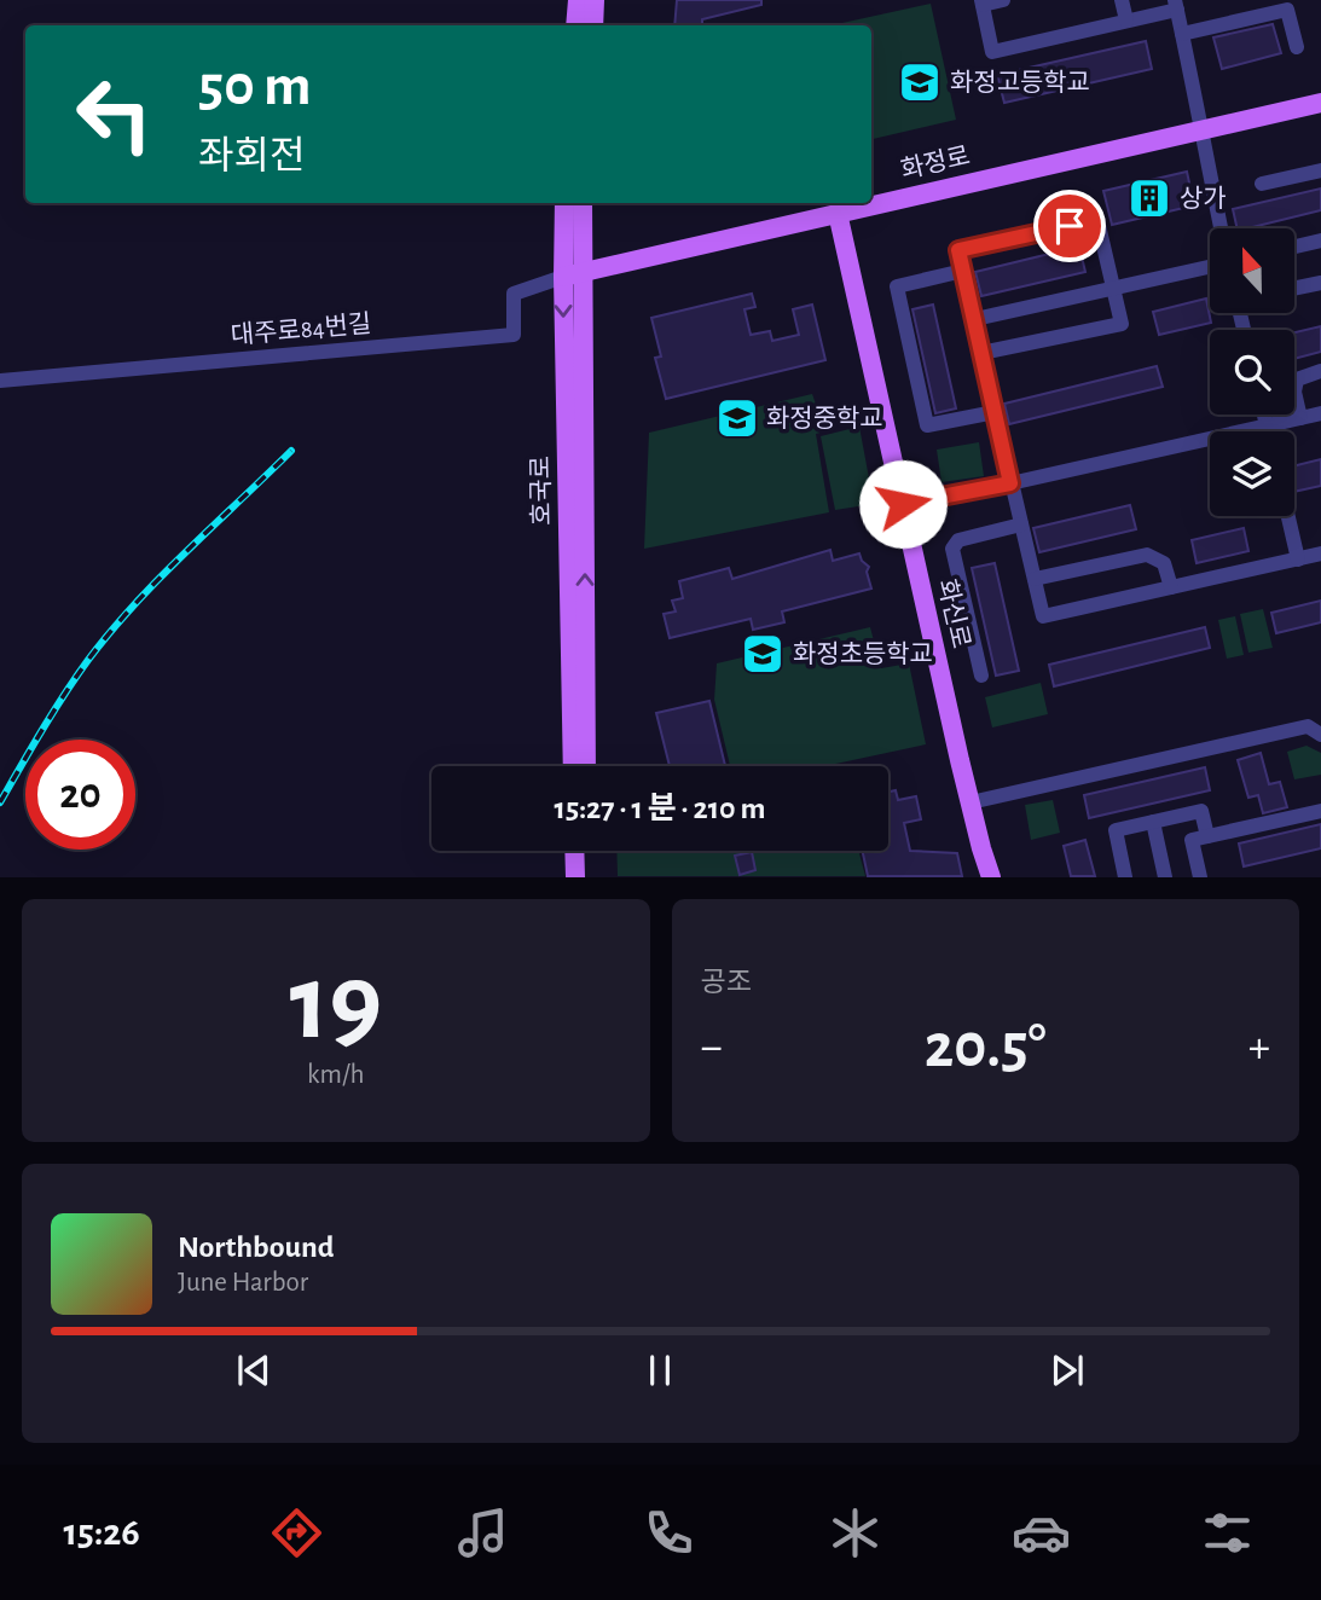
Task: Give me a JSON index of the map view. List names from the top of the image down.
{
  "streets": {
    "main road": ["화정로", "호국로", "화신로"],
    "street": ["대주로84번길"]
  },
  "crossings": [
    ["화정로", "대주로84번길"],
    ["화정로", "호국로"],
    ["화정로", "화신로"],
    ["대주로84번길", "호국로"]
  ],
  "places": {
    "school or university": ["화정고등학교", "화정중학교", "화정초등학교"],
    "building": ["상가"]
  },
  "north": "top",
  "page": {
    "turn": ["50 m", "좌회전"],
    "limit": "20",
    "trip": "15:27 · 1 분 · 210 m",
    "tile": [
      ["19", "km/h"],
      "공조"
    ],
    "heat": ["−", "20.5°", "+"],
    "song": ["Northbound", "June Harbor"],
    "tabs": "15:26"
  }
}
